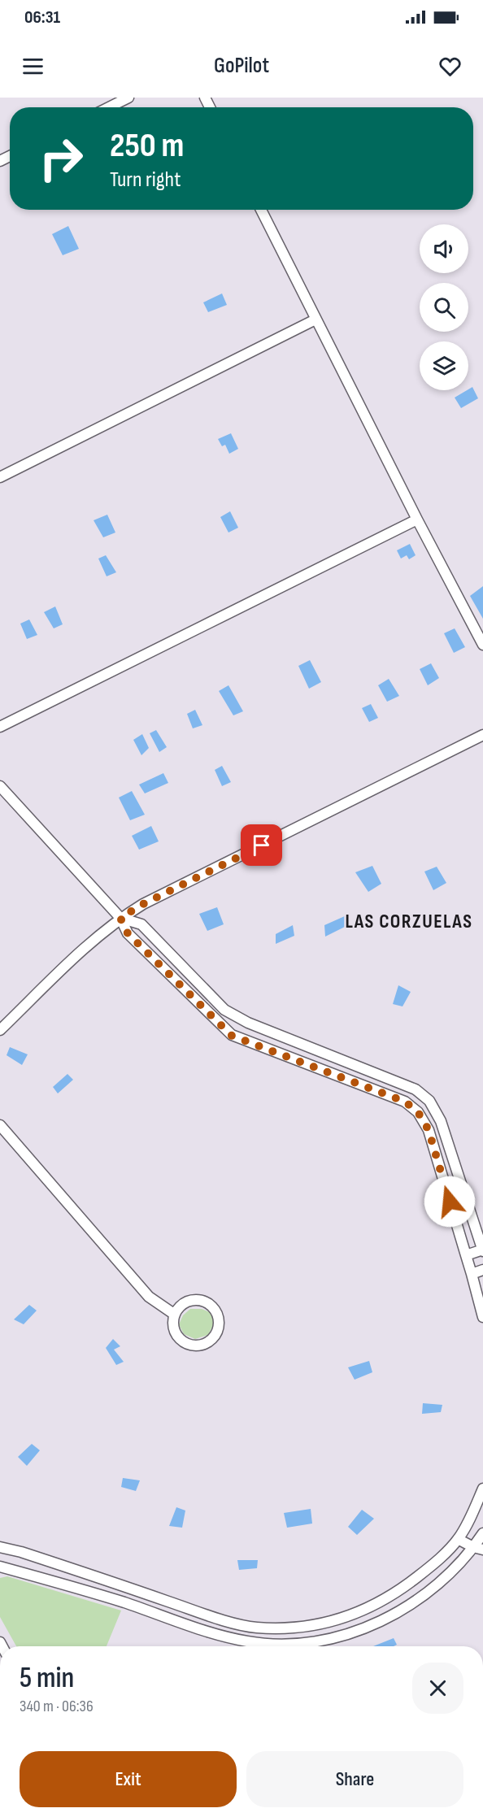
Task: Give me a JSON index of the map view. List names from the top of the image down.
{
  "districts": ["LAS CORZUELAS"],
  "page": {
    "status": "06:31",
    "header": "GoPilot",
    "turn": ["250 m", "Turn right"],
    "heading": ["5 min", "340 m · 06:36"],
    "buttons": ["Exit", "Share"]
  }
}
